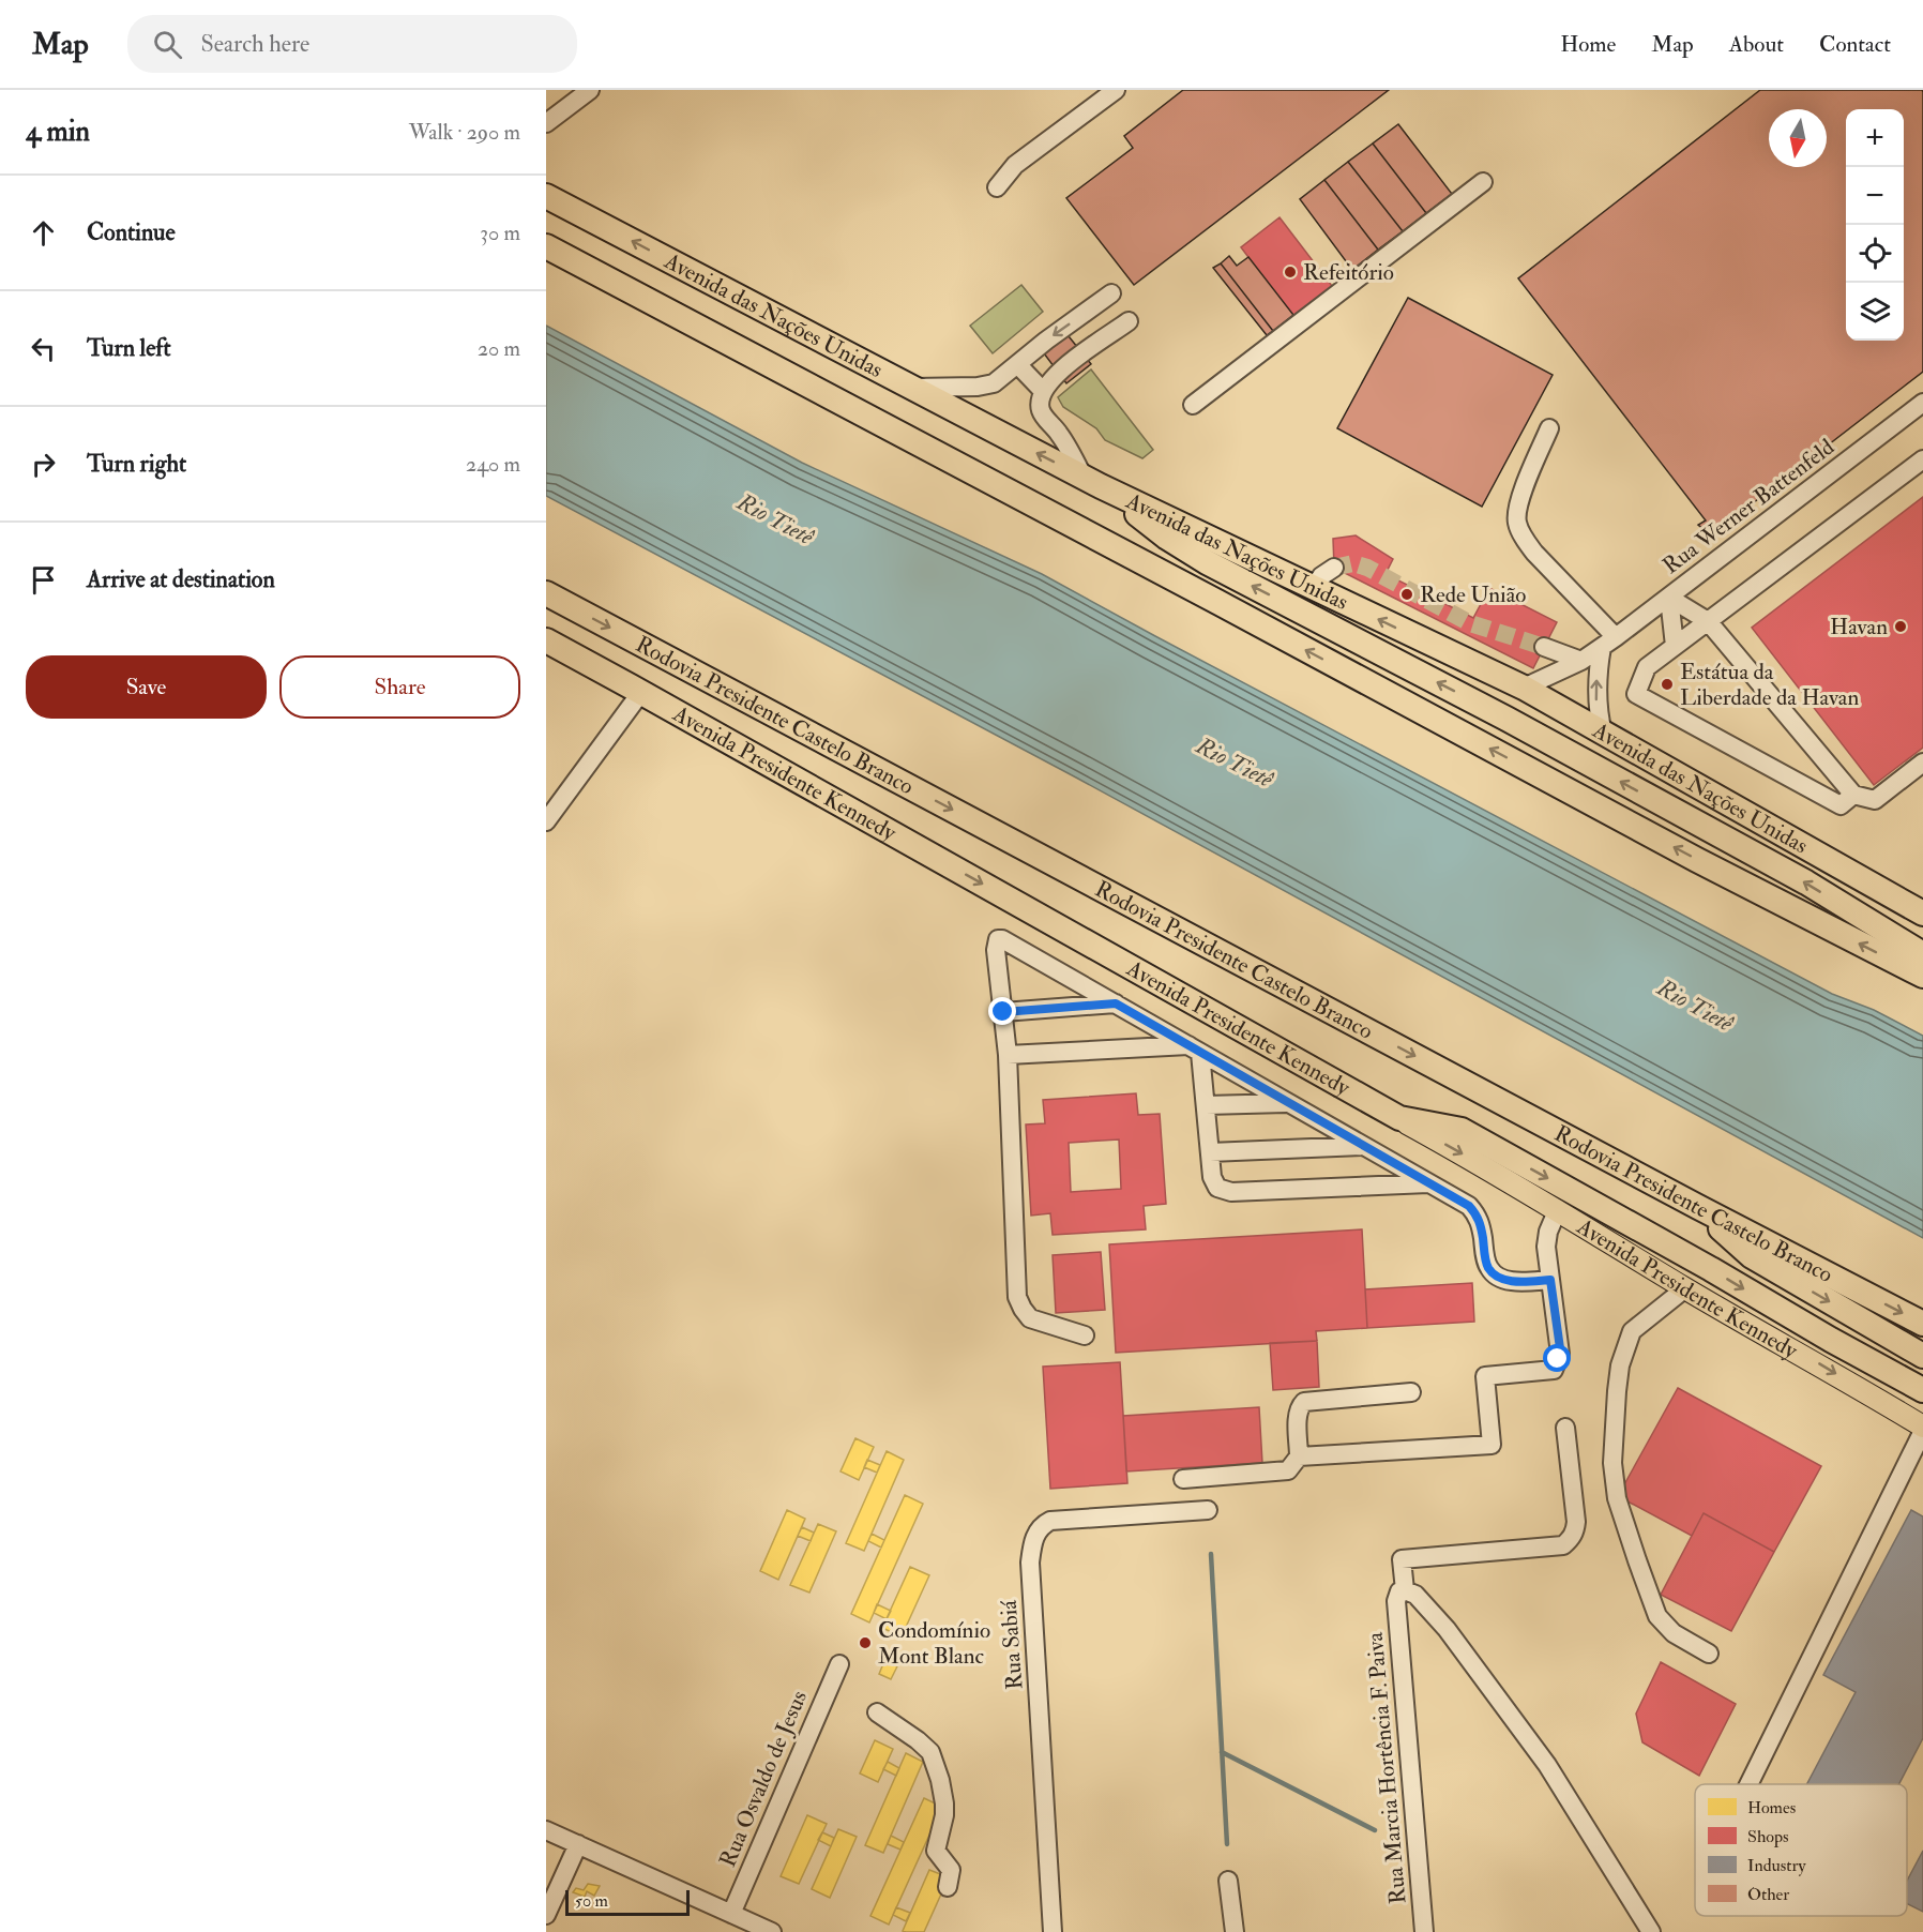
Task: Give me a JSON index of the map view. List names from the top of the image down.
{
  "streets": {
    "highway": ["Avenida das Nações Unidas", "Rodovia Presidente Castelo Branco", "Avenida Presidente Kennedy"],
    "street": [
      "Rua Werner Battenfeld",
      "Rua Sabiá",
      "Rua Marcia Hortência F. Paiva",
      "Rua Osvaldo de Jesus"
    ]
  },
  "crossings": [
    ["Avenida das Nações Unidas", "Rua Werner Battenfeld"]
  ],
  "water": ["Rio Tietê"],
  "places": [
    "Refeitório",
    "Rede União",
    "Havan",
    "Estátua da Liberdade da Havan",
    "Condomínio Mont Blanc"
  ],
  "legend": [
    "Homes",
    "Shops",
    "Industry",
    "Other"
  ],
  "scale_bar": "50 m",
  "north": "bottom",
  "page": {
    "header": "Map",
    "search": "Search here",
    "nav": [
      "Home",
      "Map",
      "About",
      "Contact"
    ],
    "heading": ["4 min", "Walk · 290 m"],
    "map_buttons": ["+", "−"],
    "list": [
      ["Continue", "30 m"],
      ["Turn left", "20 m"],
      ["Turn right", "240 m"],
      "Arrive at destination"
    ],
    "buttons": ["Save", "Share"],
    "scale": "50 m"
  }
}
